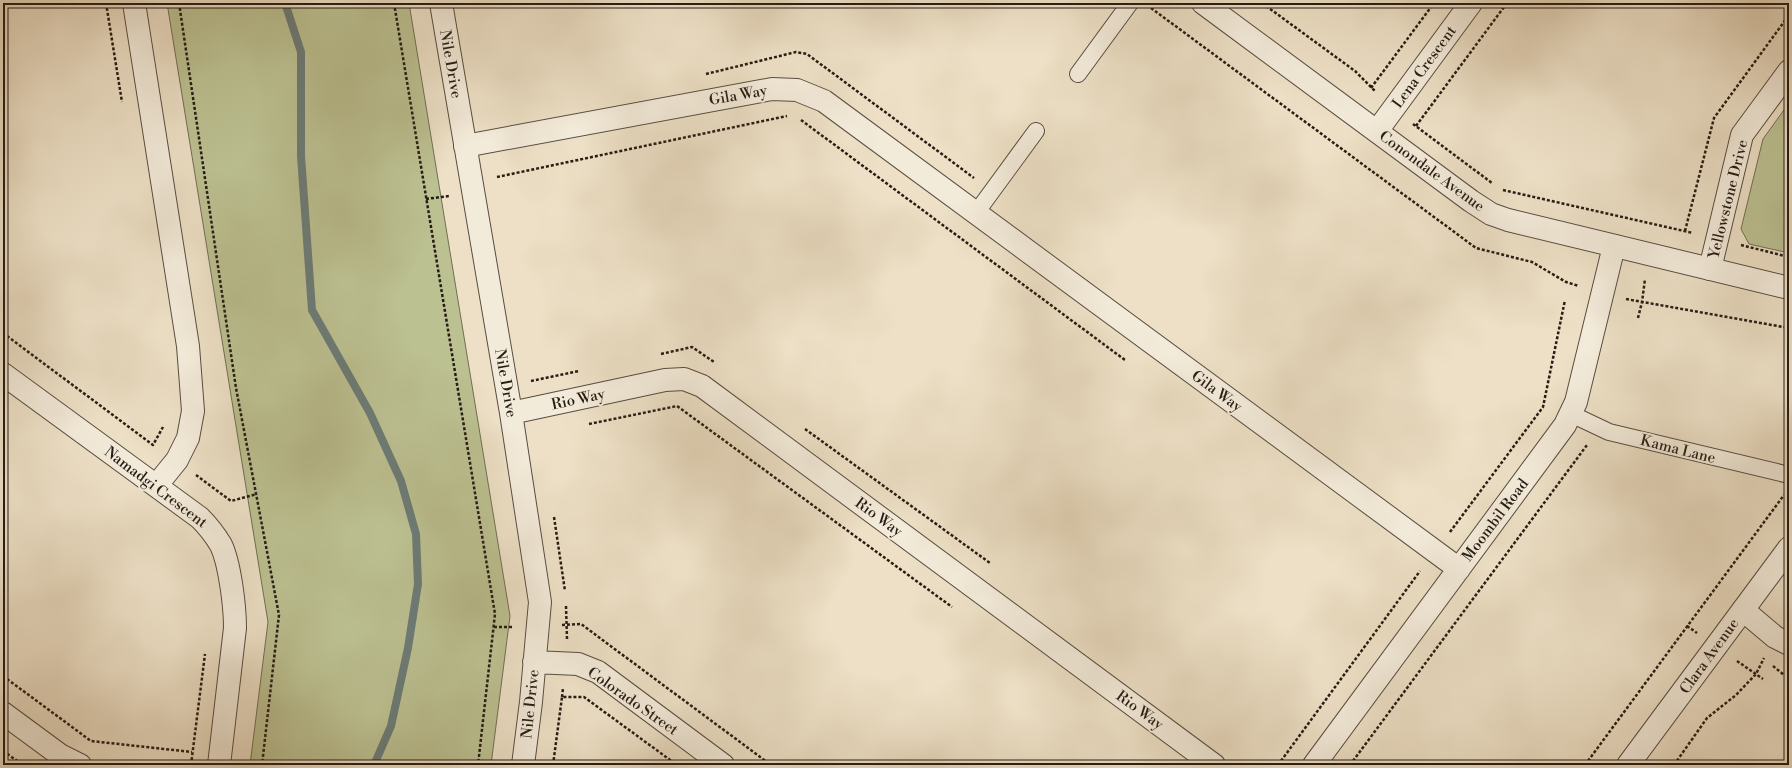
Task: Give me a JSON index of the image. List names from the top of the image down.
{
  "streets": {
    "street": [
      "Nile Drive",
      "Lena Crescent",
      "Gila Way",
      "Conondale Avenue",
      "Yellowstone Drive",
      "Rio Way",
      "Namadgi Crescent",
      "Moombil Road",
      "Clara Avenue",
      "Colorado Street"
    ],
    "lane": ["Kama Lane"]
  },
  "crossings": [
    ["Nile Drive", "Gila Way"],
    ["Nile Drive", "Rio Way"],
    ["Nile Drive", "Colorado Street"],
    ["Lena Crescent", "Conondale Avenue"],
    ["Gila Way", "Moombil Road"],
    ["Conondale Avenue", "Yellowstone Drive"],
    ["Conondale Avenue", "Moombil Road"],
    ["Kama Lane", "Moombil Road"]
  ]
}
